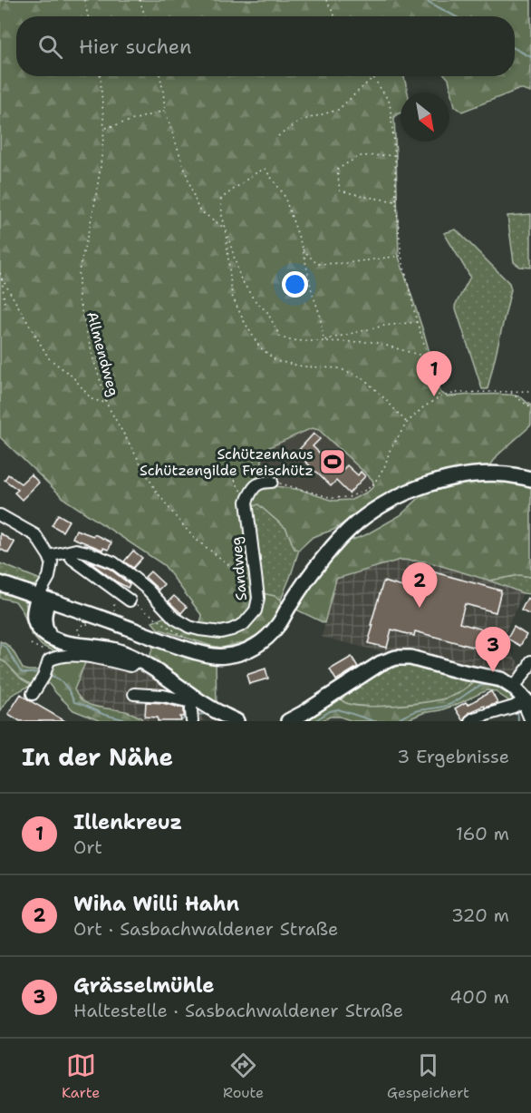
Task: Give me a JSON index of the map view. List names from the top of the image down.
{
  "streets": {
    "street": ["Sandweg"],
    "path": ["Allmendweg"]
  },
  "crossings": [
    ["Allmendweg", "Sandweg"]
  ],
  "places": {
    "sports": ["Schützenhaus Schützengilde Freischütz"]
  },
  "north": "bottom right",
  "page": {
    "search": "Hier suchen",
    "pins": ["1", "2", "3"],
    "heading": ["In der Nähe", "3 Ergebnisse"],
    "list": [
      {
        "mark": "1",
        "name": "Illenkreuz",
        "note": "Ort",
        "value": "160 m"
      },
      {
        "mark": "2",
        "name": "Wiha Willi Hahn",
        "note": "Ort · Sasbachwaldener Straße",
        "value": "320 m"
      },
      {
        "mark": "3",
        "name": "Grässelmühle",
        "note": "Haltestelle · Sasbachwaldener Straße",
        "value": "400 m"
      }
    ],
    "nav": ["Karte", "Route", "Gespeichert"]
  }
}
